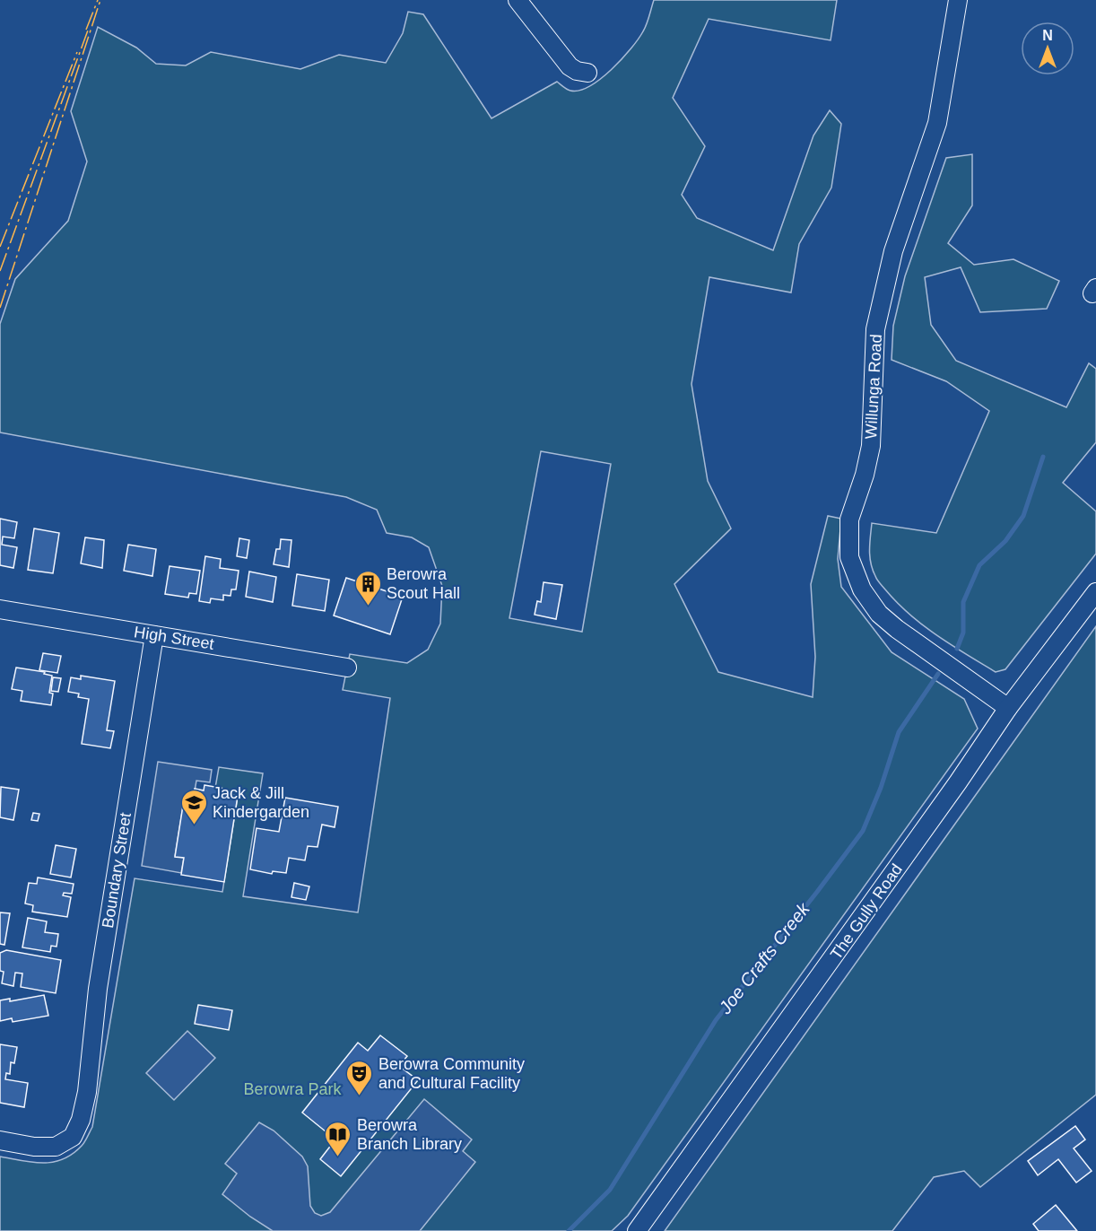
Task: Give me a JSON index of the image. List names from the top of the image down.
{
  "streets": {
    "street": [
      "Willunga Road",
      "High Street",
      "Boundary Street",
      "The Gully Road"
    ]
  },
  "crossings": [
    ["Willunga Road", "The Gully Road"],
    ["High Street", "Boundary Street"]
  ],
  "water": ["Joe Crafts Creek"],
  "parks": ["Berowra Park"],
  "places": {
    "building": ["Berowra Scout Hall"],
    "school or university": ["Jack & Jill Kindergarden"],
    "theatre": ["Berowra Community and Cultural Facility"],
    "library": ["Berowra Branch Library"]
  },
  "north": "top"
}
